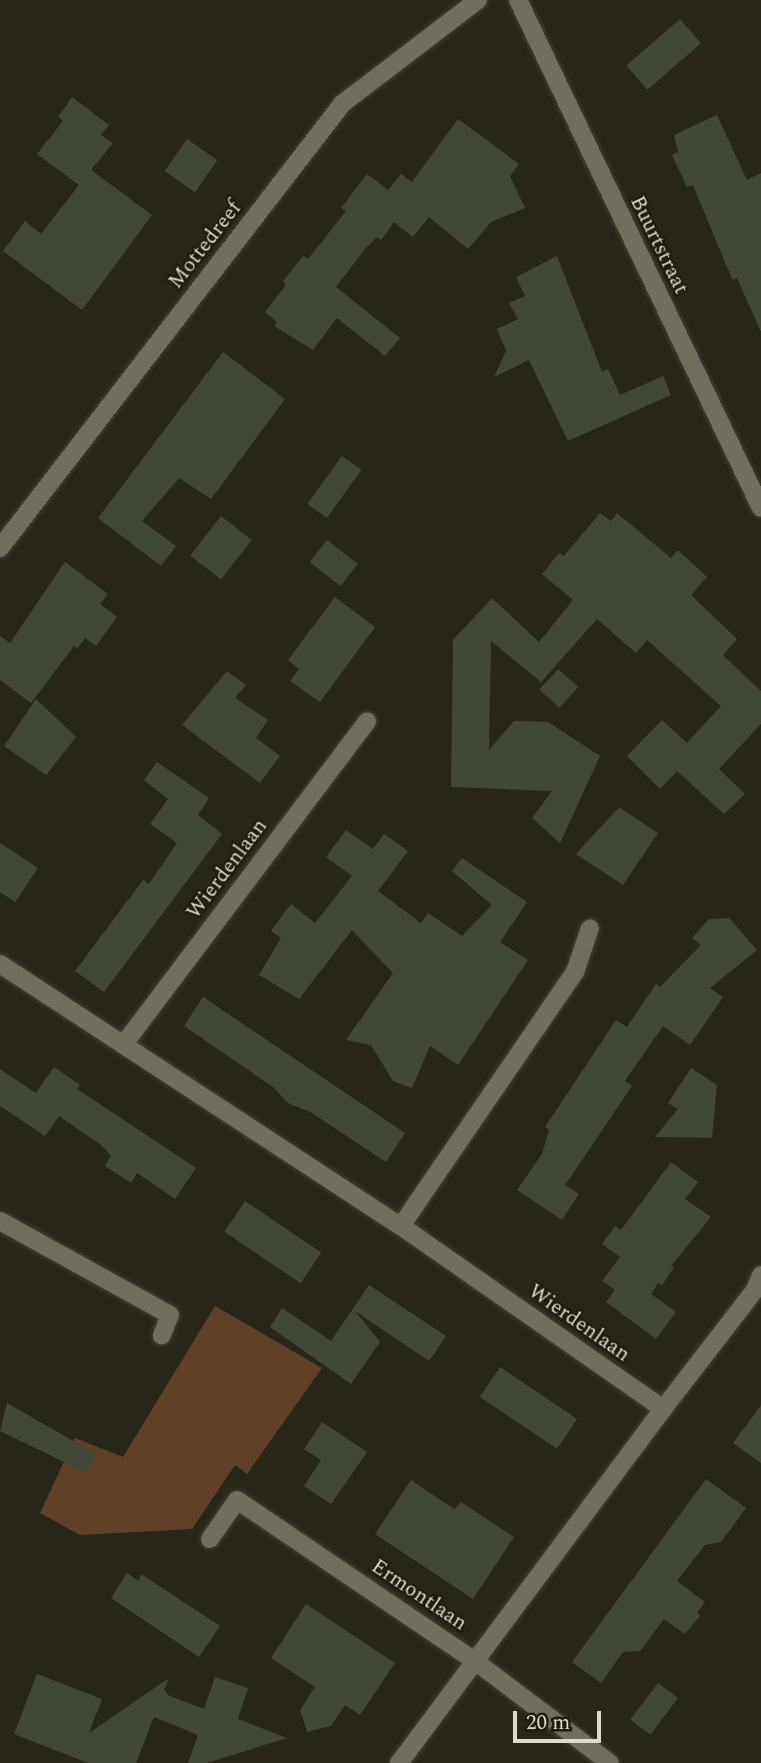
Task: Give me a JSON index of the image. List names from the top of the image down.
{
  "streets": {
    "street": [
      "Mottedreef",
      "Buurtstraat",
      "Wierdenlaan",
      "Ermontlaan"
    ]
  },
  "scale_bar": "20 m"
}
